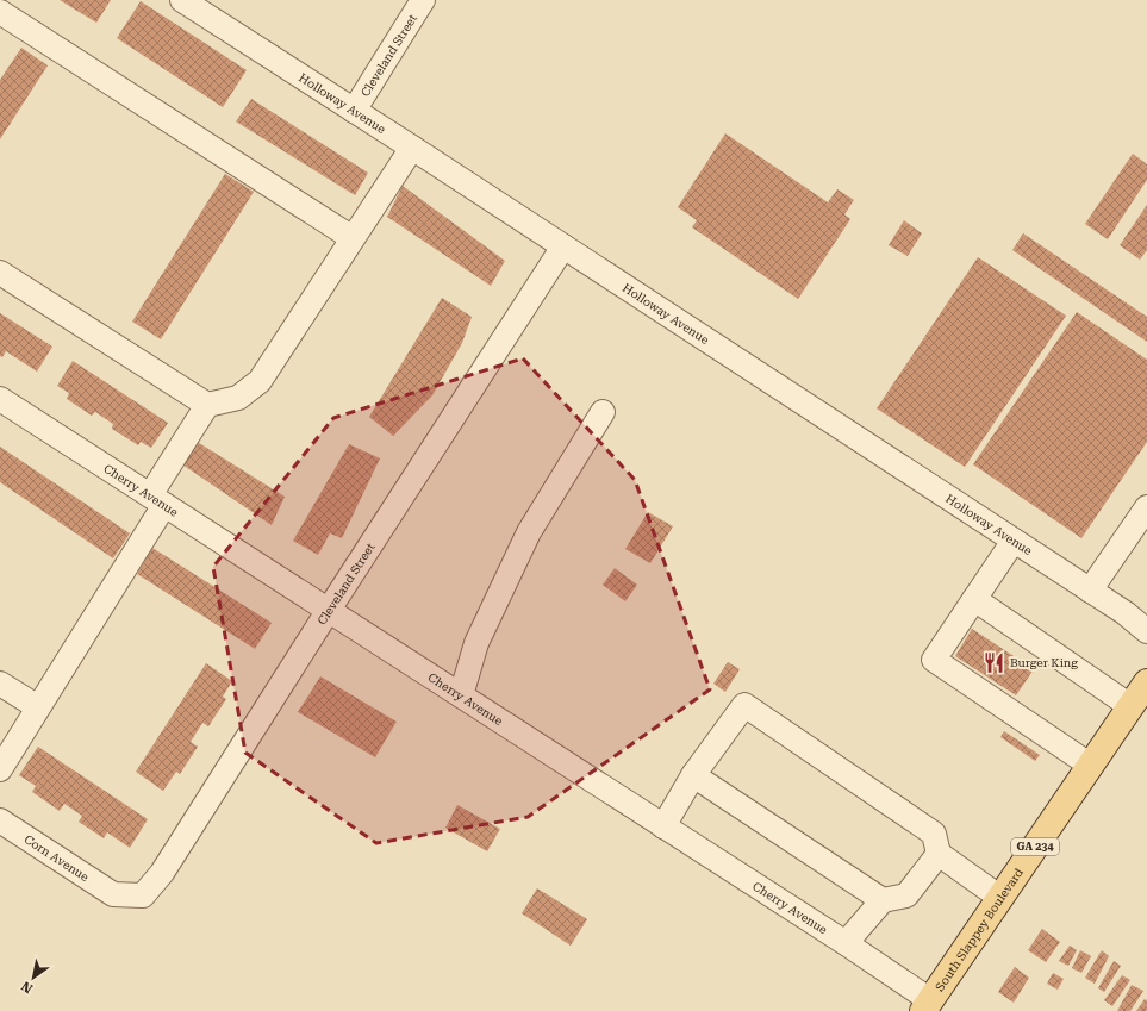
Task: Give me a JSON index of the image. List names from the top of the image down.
{
  "streets": {
    "main road": ["GA 234", "South Slappey Boulevard"],
    "street": [
      "Cleveland Street",
      "Holloway Avenue",
      "Cherry Avenue",
      "Corn Avenue"
    ]
  },
  "crossings": [
    ["Cleveland Street", "Holloway Avenue"],
    ["Cleveland Street", "Cherry Avenue"],
    ["Cleveland Street", "Corn Avenue"],
    ["Cherry Avenue", "South Slappey Boulevard"]
  ],
  "places": {
    "restaurant": ["Burger King"]
  },
  "north": "bottom left"
}
